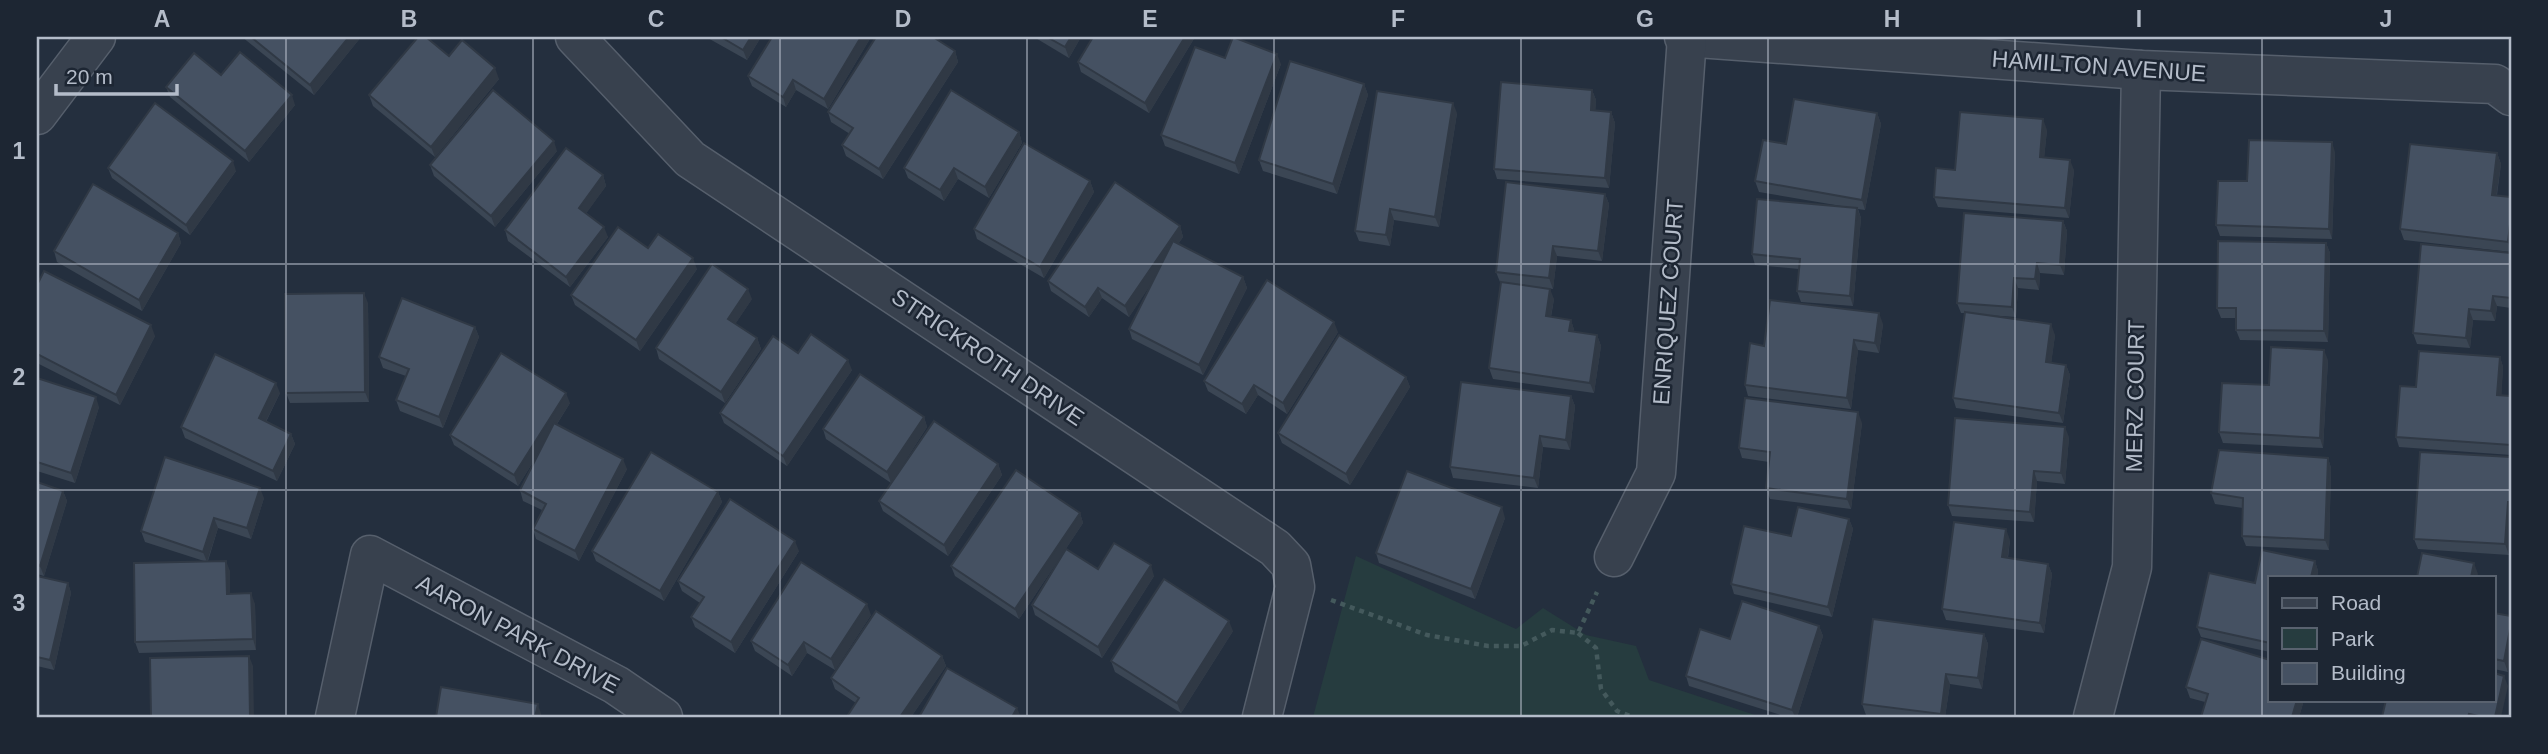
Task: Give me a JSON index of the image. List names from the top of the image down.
{
  "streets": {
    "street": [
      "HAMILTON AVENUE",
      "ENRIQUEZ COURT",
      "STRICKROTH DRIVE",
      "MERZ COURT",
      "AARON PARK DRIVE"
    ]
  },
  "crossings": [
    ["HAMILTON AVENUE", "ENRIQUEZ COURT"],
    ["HAMILTON AVENUE", "MERZ COURT"]
  ],
  "legend": ["Road", "Park", "Building"],
  "scale_bar": "20 m",
  "grid": {
    "columns": [
      "A",
      "B",
      "C",
      "D",
      "E",
      "F",
      "G",
      "H",
      "I",
      "J"
    ],
    "rows": ["1", "2", "3"]
  }
}
